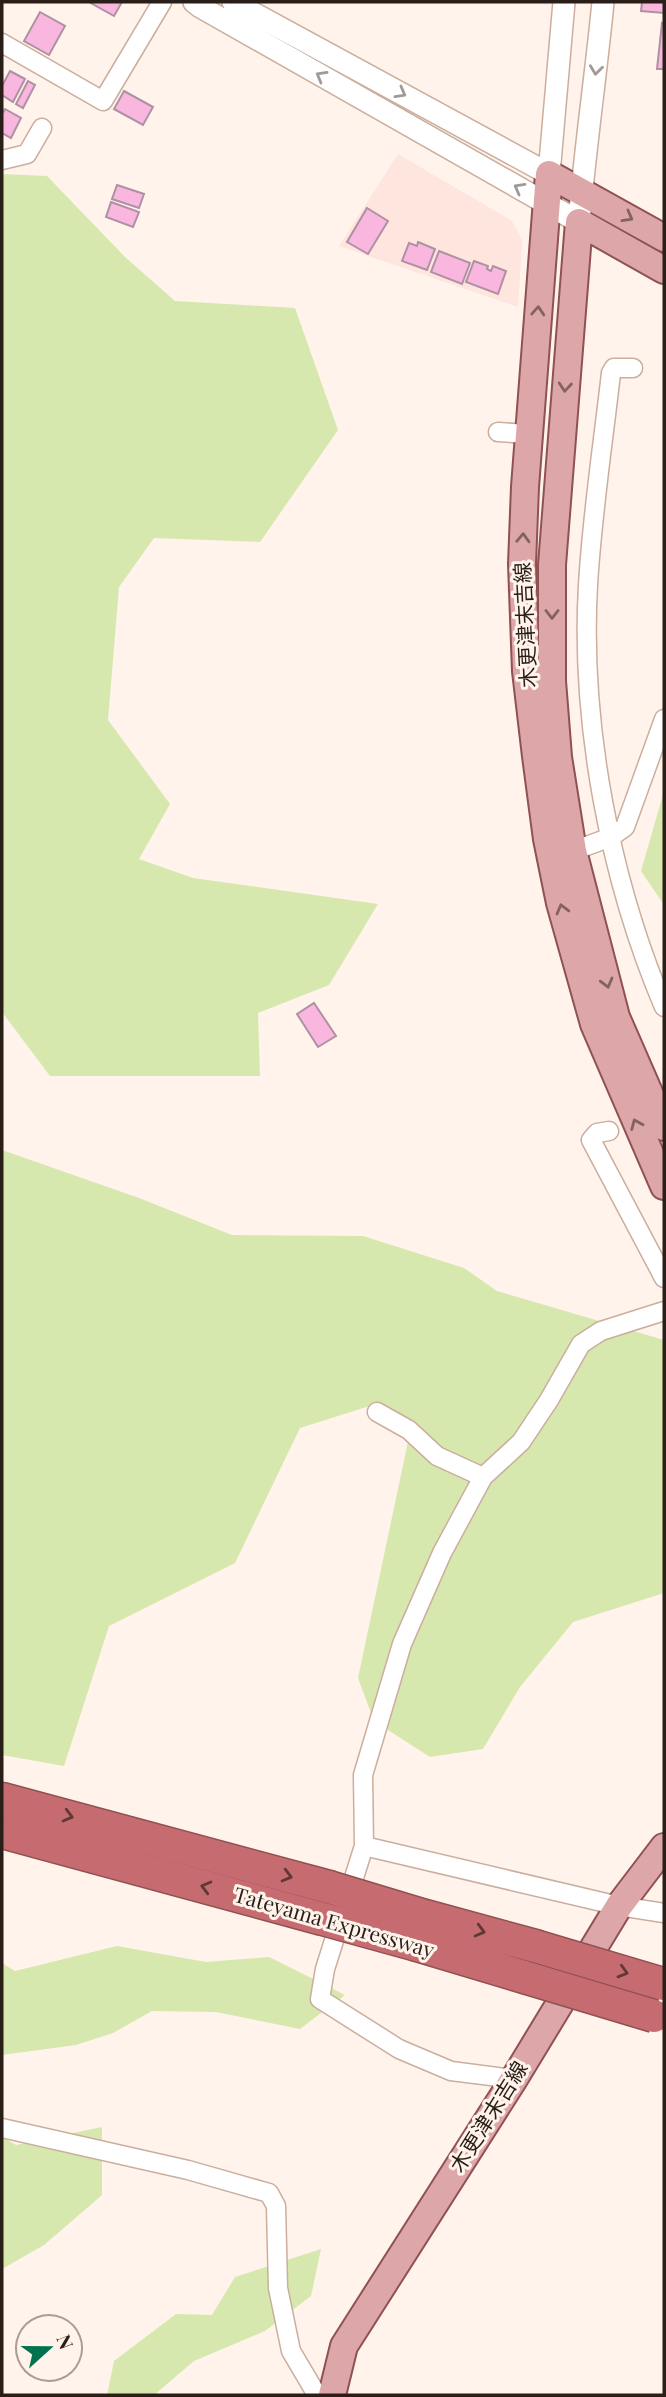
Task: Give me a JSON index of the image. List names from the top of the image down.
{
  "streets": {
    "highway": ["Tateyama Expressway"],
    "main road": ["木更津末吉線"]
  },
  "north": "right"
}
